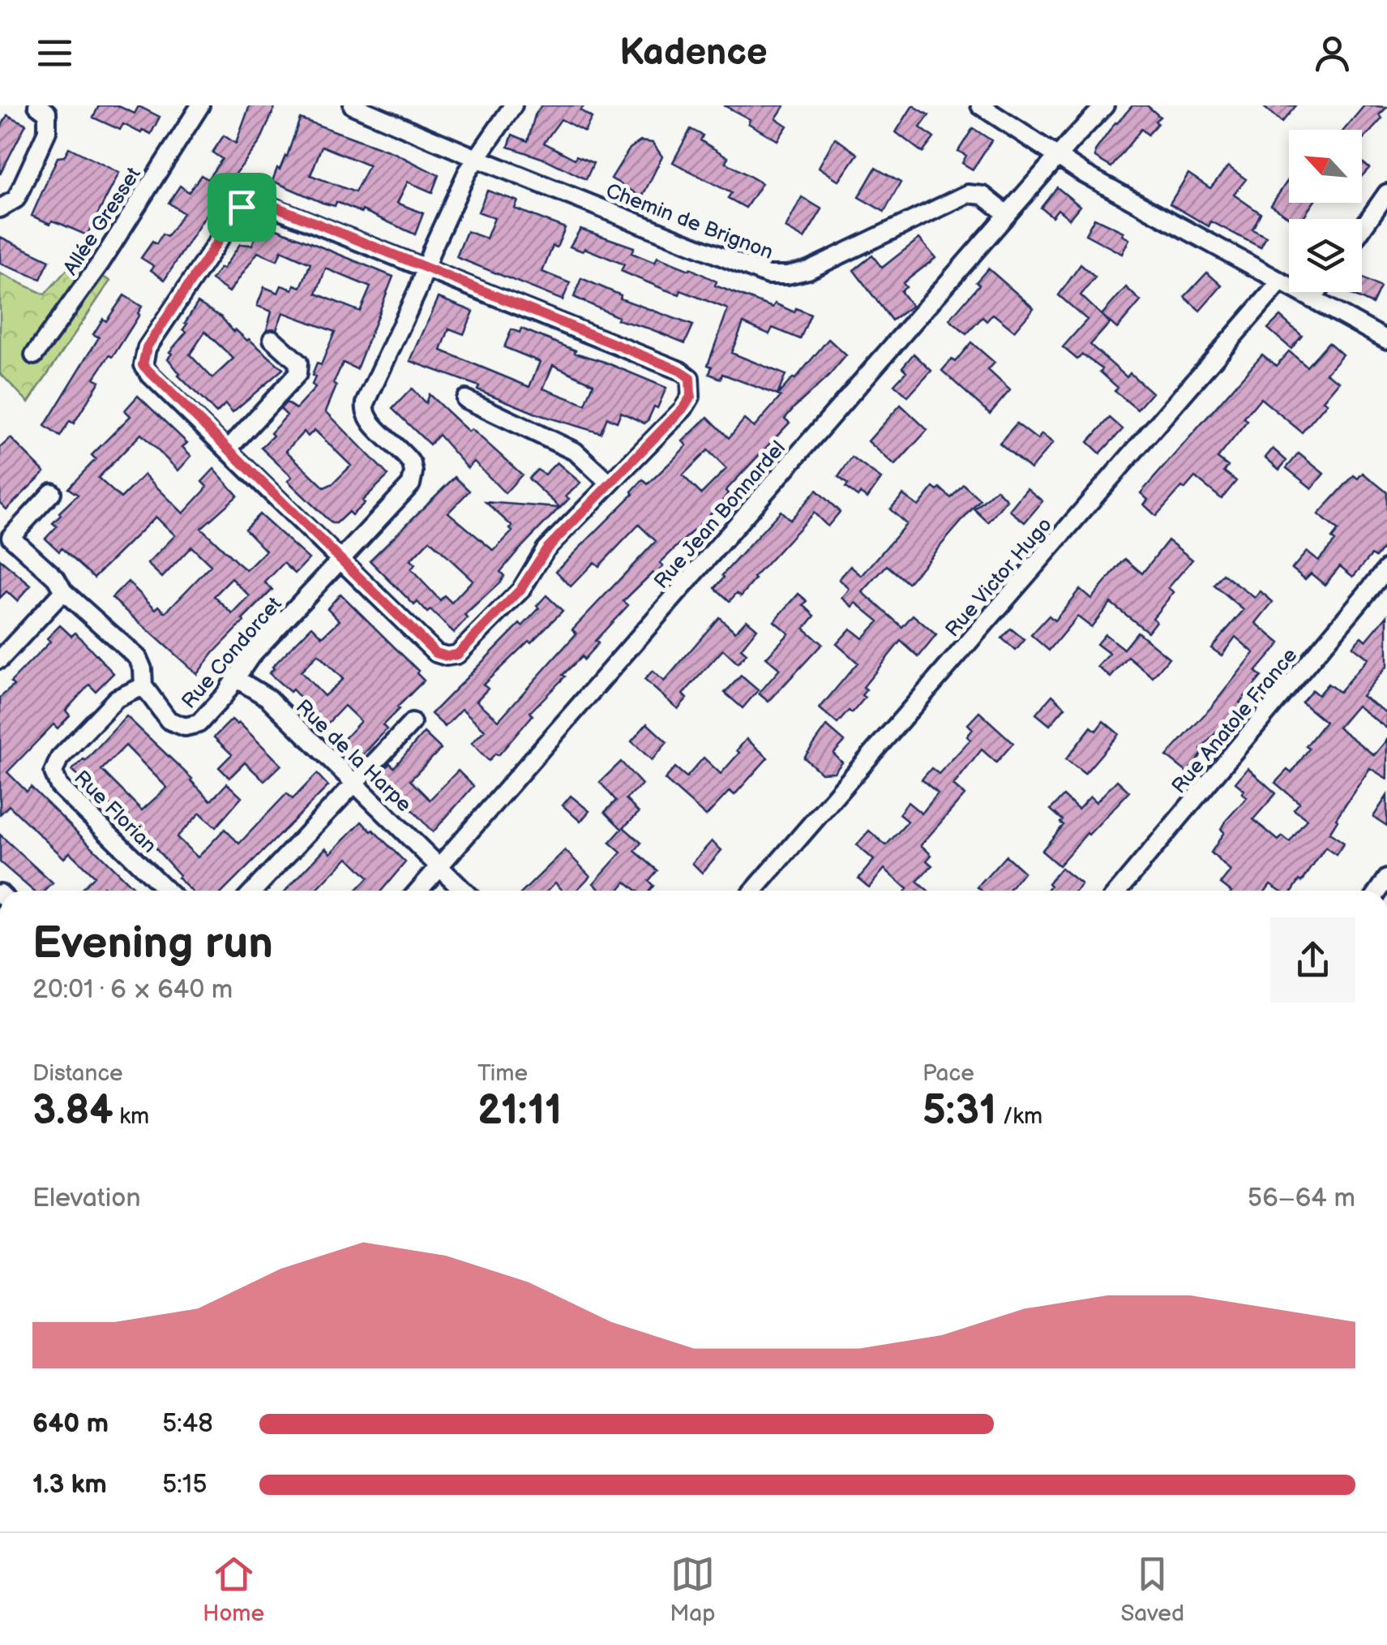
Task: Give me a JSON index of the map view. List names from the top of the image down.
{
  "streets": {
    "street": [
      "Allée Gresset",
      "Chemin de Brignon",
      "Rue Jean Bonnardel",
      "Rue Victor Hugo",
      "Rue Condorcet",
      "Rue Anatole France",
      "Rue de la Harpe",
      "Rue Florian"
    ]
  },
  "crossings": [
    ["Chemin de Brignon", "Rue Jean Bonnardel"],
    ["Chemin de Brignon", "Rue Condorcet"],
    ["Rue Jean Bonnardel", "Rue de la Harpe"],
    ["Rue Condorcet", "Rue de la Harpe"],
    ["Rue Condorcet", "Rue Florian"]
  ],
  "north": "top left",
  "page": {
    "header": "Kadence",
    "heading": ["Evening run", "20:01 · 6 × 640 m"],
    "stats": [
      ["Distance", "3.84 km"],
      ["Time", "21:11"],
      ["Pace", "5:31 /km"]
    ],
    "chart": ["Elevation", "56–64 m"],
    "list": [
      {
        "name": "640 m",
        "note": "5:48"
      },
      {
        "name": "1.3 km",
        "note": "5:15"
      }
    ],
    "tabs": ["Home", "Map", "Saved"]
  }
}
